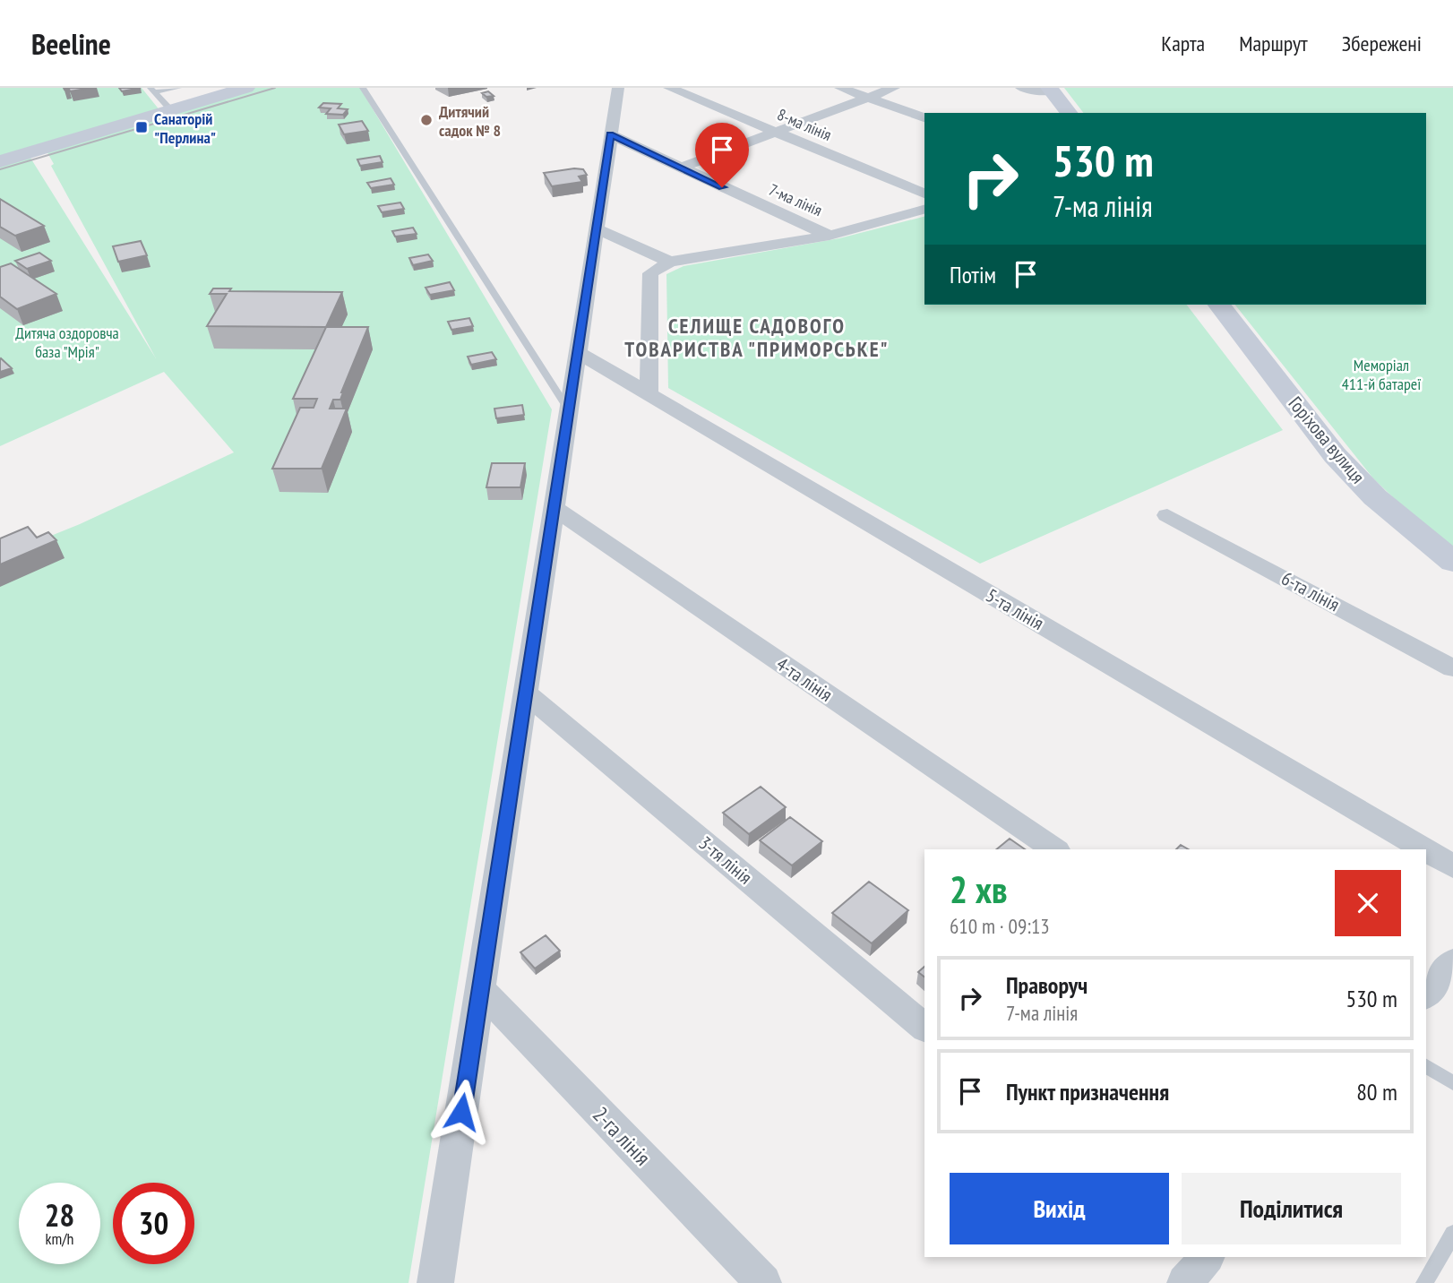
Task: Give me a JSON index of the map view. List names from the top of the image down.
{
  "streets": {
    "street": [
      "8-ма лінія",
      "7-ма лінія",
      "Горіхова вулиця",
      "6-та лінія",
      "5-та лінія",
      "4-та лінія",
      "3-тя лінія",
      "2-га лінія"
    ]
  },
  "districts": ["СЕЛИЩЕ САДОВОГО ТОВАРИСТВА \"ПРИМОРСЬКЕ\""],
  "parks": ["Дитяча оздоровча база \"Мрія\"", "Меморіал 411-й батареї"],
  "places": {
    "other": ["Дитячий садок № 8"],
    "transit": ["Санаторій \"Перлина\""]
  },
  "page": {
    "header": "Beeline",
    "nav": ["Карта", "Маршрут", "Збережені"],
    "turn": ["530 m", "7-ма лінія"],
    "then": "Потім",
    "heading": ["2 хв", "610 m · 09:13"],
    "list": [
      {
        "name": "Праворуч",
        "note": "7-ма лінія",
        "value": "530 m"
      },
      {
        "name": "Пункт призначення",
        "value": "80 m"
      }
    ],
    "buttons": ["Вихід", "Поділитися"],
    "speed": "28 km/h",
    "limit": "30"
  }
}
